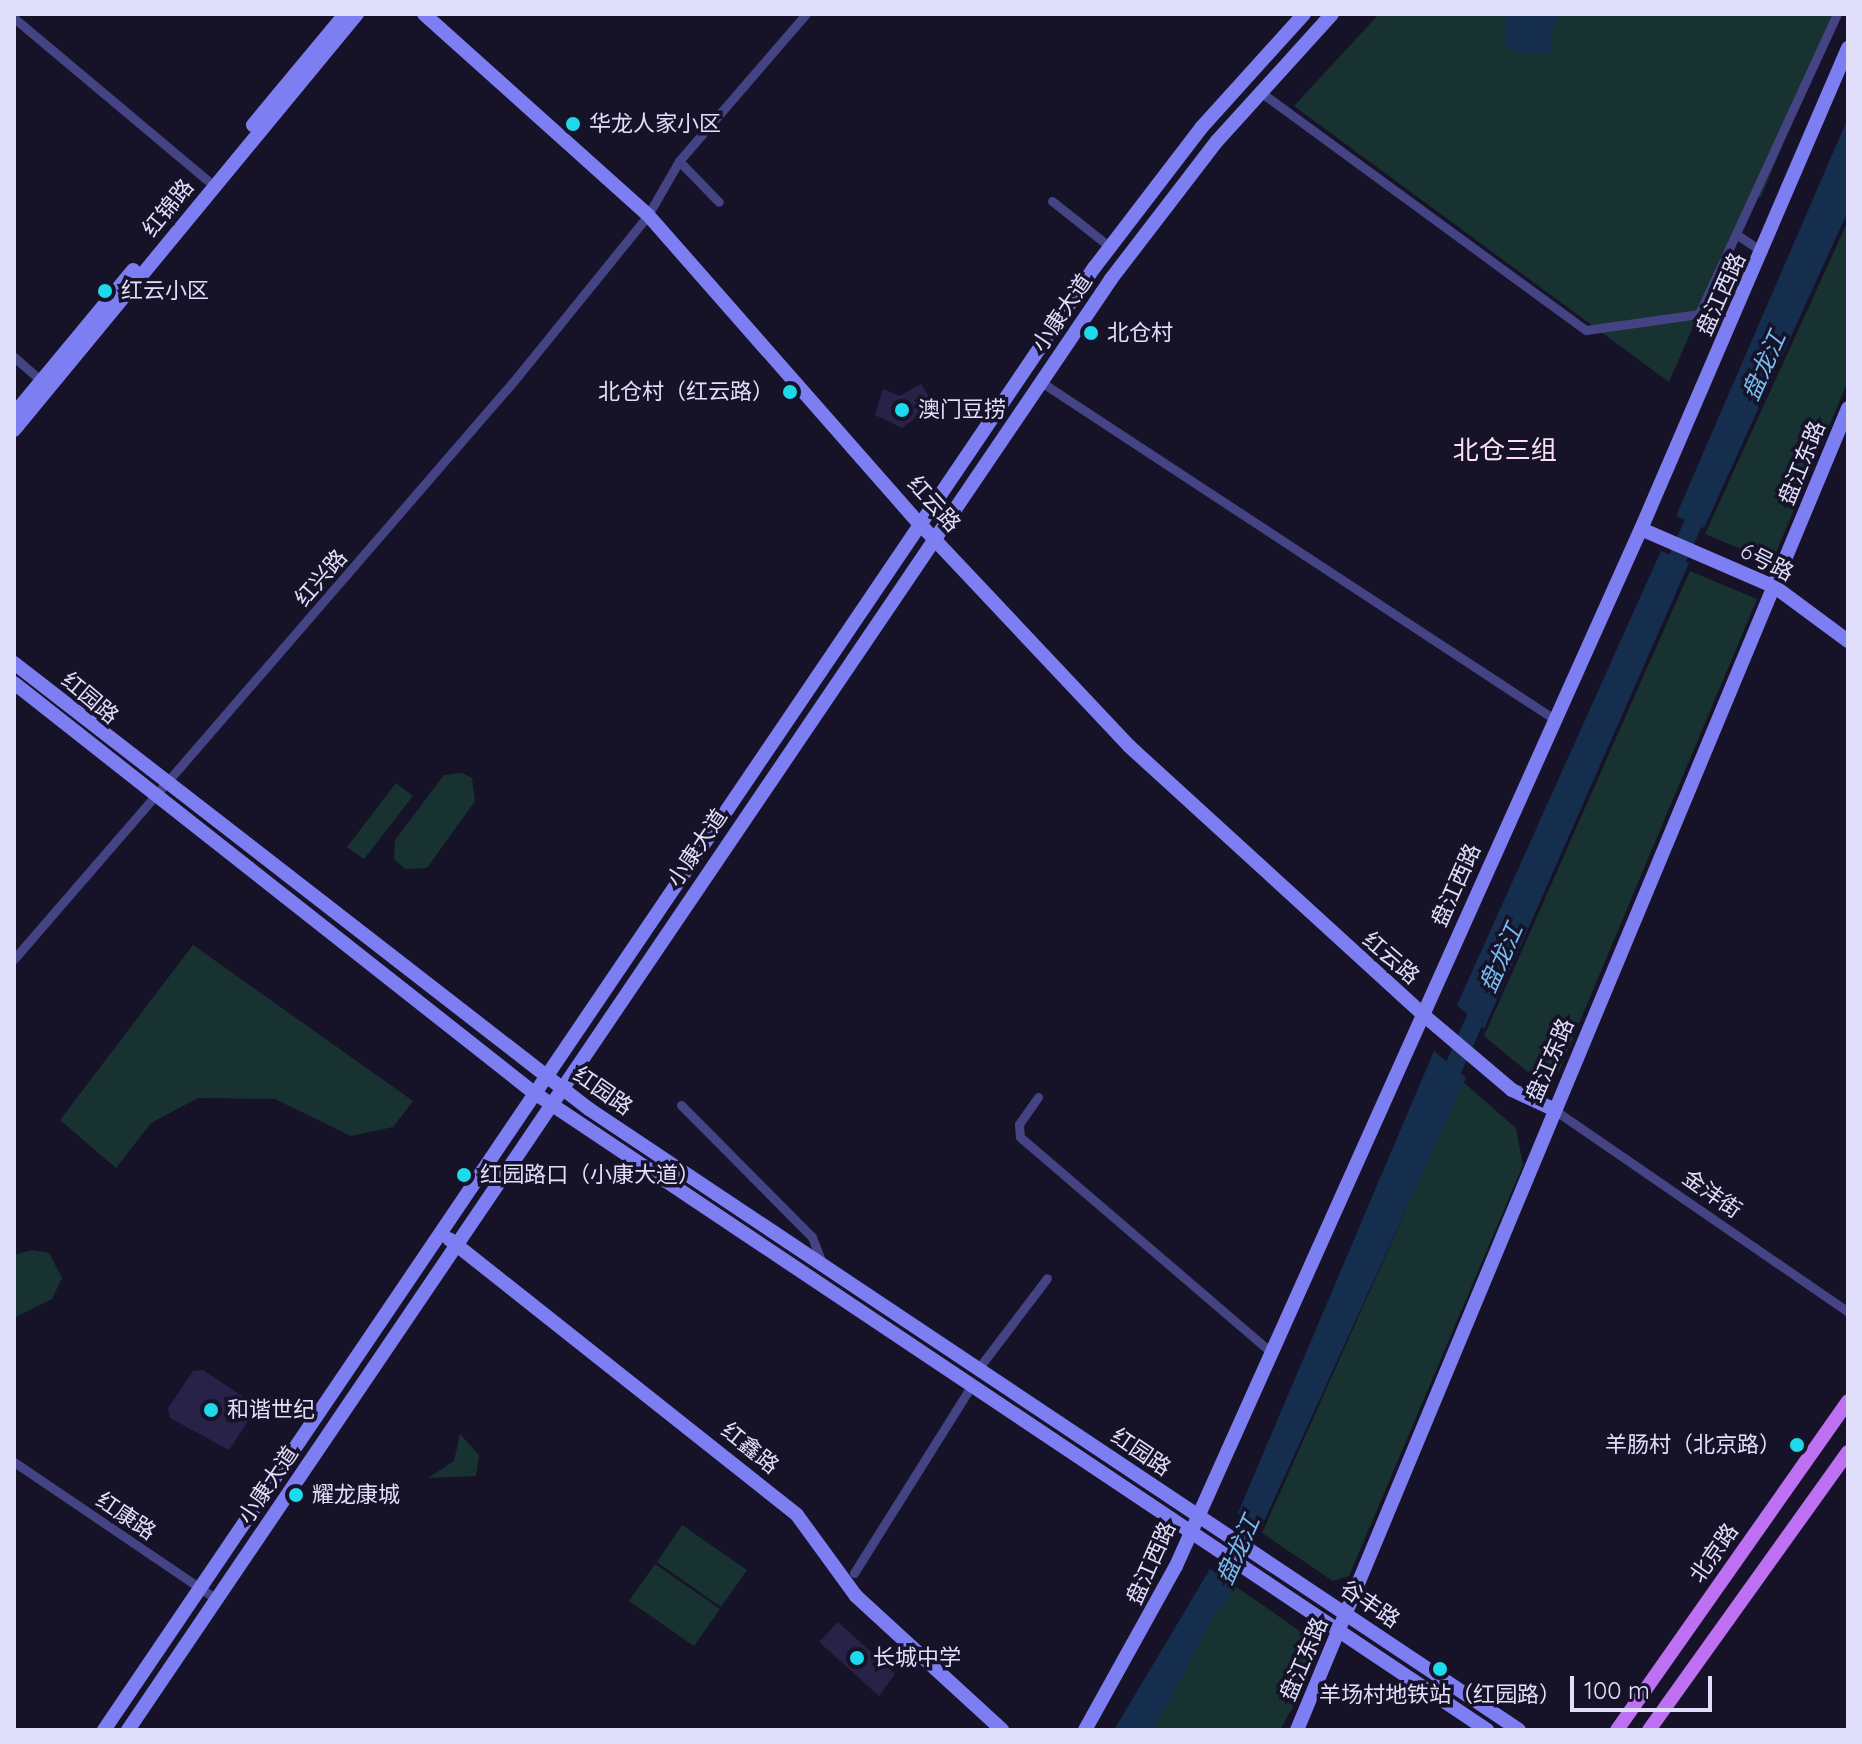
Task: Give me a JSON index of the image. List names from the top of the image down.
{
  "streets": {
    "main road": [
      "红锦路",
      "盘江西路",
      "小康大道",
      "盘江东路",
      "红云路",
      "6号路",
      "红园路",
      "红鑫路",
      "北京路",
      "谷丰路"
    ],
    "street": ["红兴路", "金沣街", "红康路"]
  },
  "crossings": [
    ["盘江西路", "红云路"],
    ["盘江西路", "6号路"],
    ["盘江西路", "红园路"],
    ["盘江西路", "谷丰路"],
    ["小康大道", "红云路"],
    ["小康大道", "红园路"],
    ["小康大道", "红鑫路"],
    ["小康大道", "红康路"],
    ["盘江东路", "红云路"],
    ["盘江东路", "6号路"],
    ["盘江东路", "金沣街"],
    ["盘江东路", "谷丰路"],
    ["红云路", "红兴路"],
    ["红云路", "金沣街"],
    ["红兴路", "红园路"],
    ["红园路", "谷丰路"]
  ],
  "districts": ["北仓三组"],
  "water": ["盘龙江"],
  "places": [
    "华龙人家小区",
    "红云小区",
    "北仓村",
    "北仓村（红云路）",
    "澳门豆捞",
    "红园路口（小康大道）",
    "和谐世纪",
    "羊肠村（北京路）",
    "耀龙康城",
    "长城中学",
    "羊场村地铁站（红园路）"
  ],
  "scale_bar": "100 m"
}
